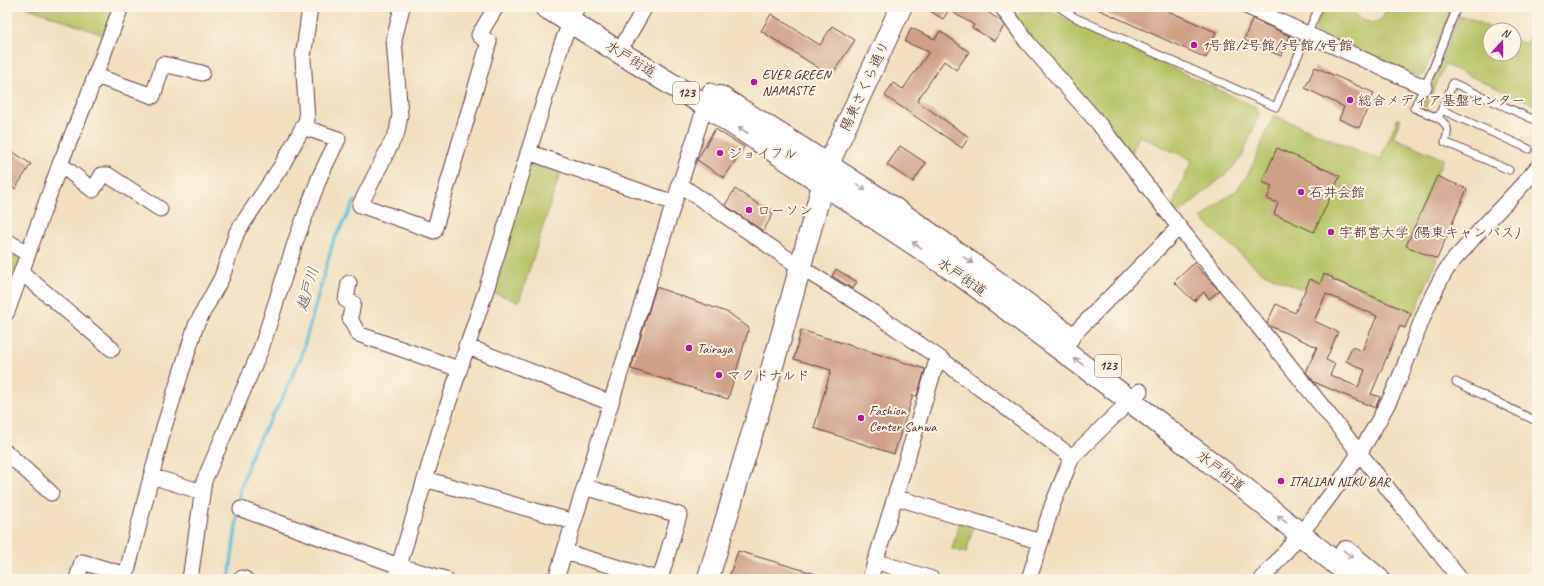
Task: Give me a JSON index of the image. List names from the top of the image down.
{
  "streets": {
    "highway": ["水戸街道", "123"],
    "street": ["陽東さくら通り"]
  },
  "crossings": [
    ["水戸街道", "陽東さくら通り"]
  ],
  "water": ["越戸川"],
  "places": [
    "1号館/2号館/3号館/4号館",
    "EVER GREEN NAMASTE",
    "総合メディア基盤センター",
    "ジョイフル",
    "石井会館",
    "ローソン",
    "宇都宮大学 (陽東キャンパス)",
    "Tairaya",
    "マクドナルド",
    "Fashion Center Sanwa",
    "ITALIAN NIKU BAR"
  ],
  "north": "top"
}
